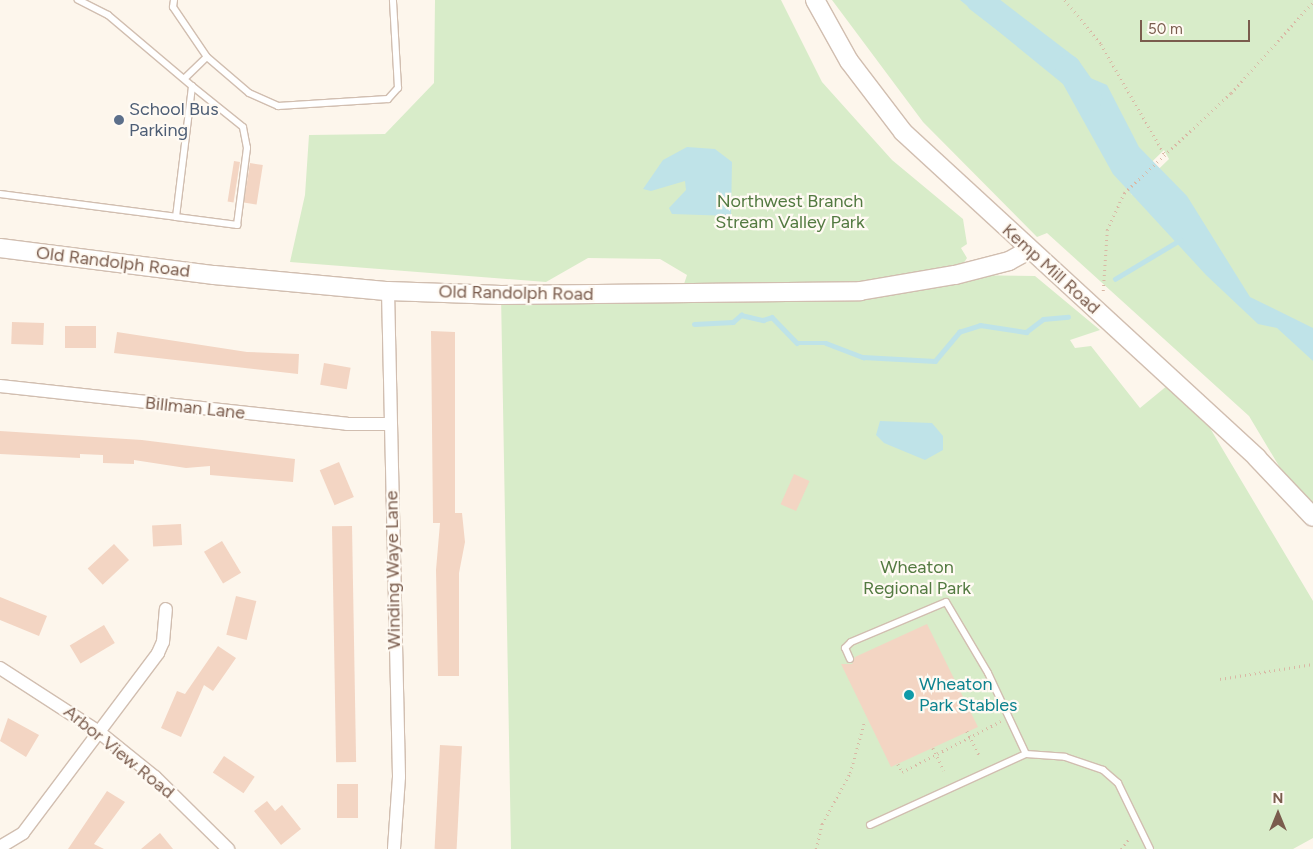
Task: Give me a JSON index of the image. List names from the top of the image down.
{
  "streets": {
    "street": [
      "Old Randolph Road",
      "Kemp Mill Road",
      "Billman Lane",
      "Winding Waye Lane",
      "Arbor View Road"
    ]
  },
  "crossings": [
    ["Old Randolph Road", "Kemp Mill Road"],
    ["Old Randolph Road", "Winding Waye Lane"],
    ["Billman Lane", "Winding Waye Lane"]
  ],
  "parks": ["Northwest Branch Stream Valley Park", "Wheaton Regional Park"],
  "places": ["School Bus Parking", "Wheaton Park Stables"],
  "scale_bar": "50 m",
  "north": "top"
}
